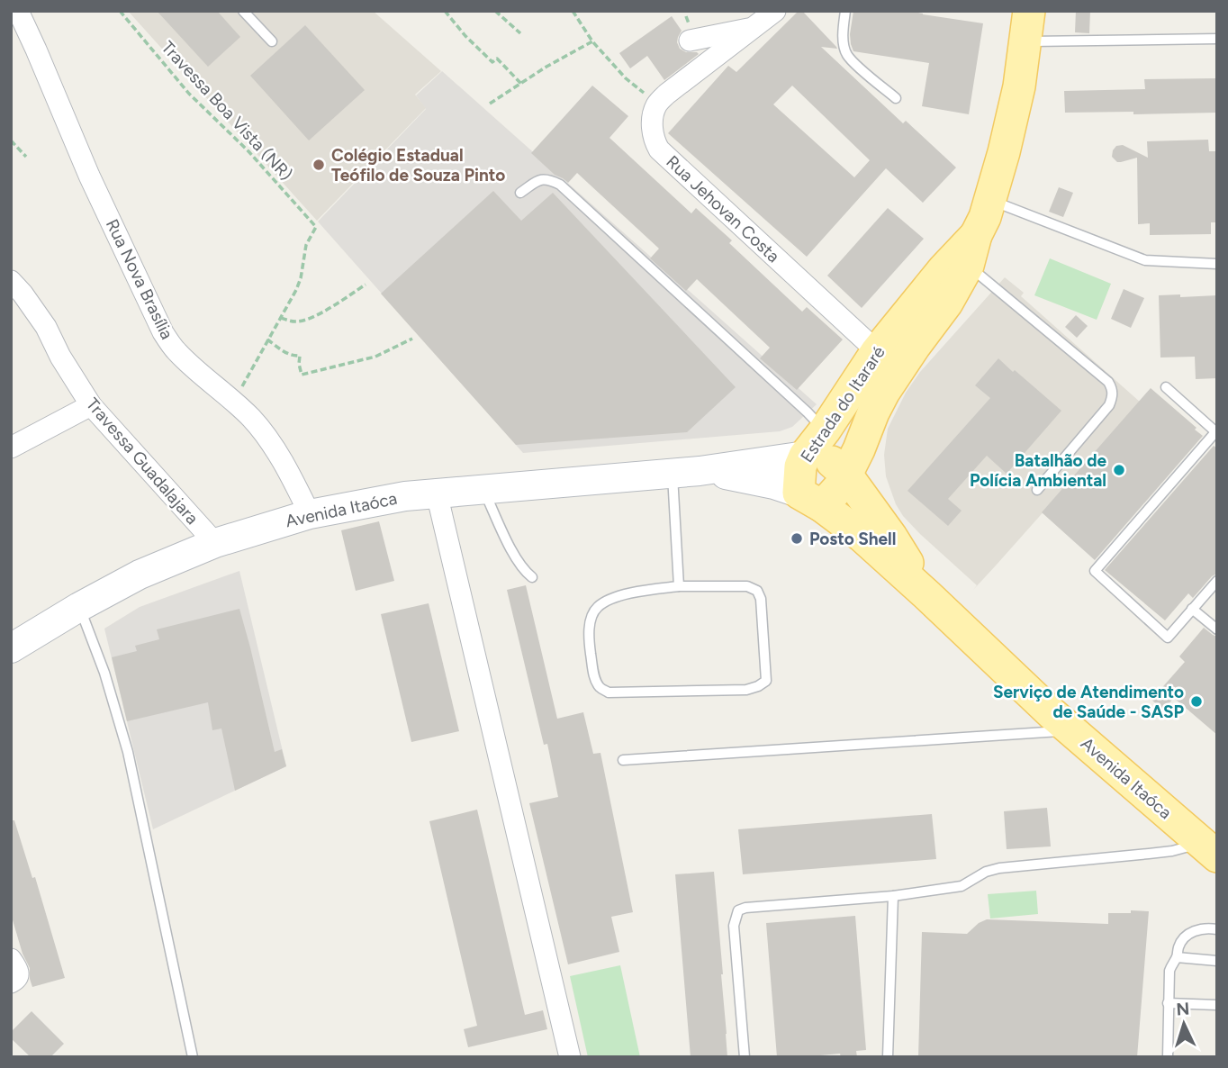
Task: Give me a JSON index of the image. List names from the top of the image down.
{
  "streets": {
    "main road": ["Estrada do Itararé", "Avenida Itaóca"],
    "street": ["Rua Jehovan Costa", "Rua Nova Brasília", "Travessa Guadalajara"],
    "path": ["Travessa Boa Vista (NR)"]
  },
  "crossings": [
    ["Rua Jehovan Costa", "Estrada do Itararé"],
    ["Rua Nova Brasília", "Avenida Itaóca"],
    ["Estrada do Itararé", "Avenida Itaóca"],
    ["Travessa Guadalajara", "Avenida Itaóca"]
  ],
  "places": [
    "Colégio Estadual Teófilo de Souza Pinto",
    "Batalhão de Polícia Ambiental",
    "Posto Shell",
    "Serviço de Atendimento de Saúde - SASP"
  ],
  "north": "top"
}
